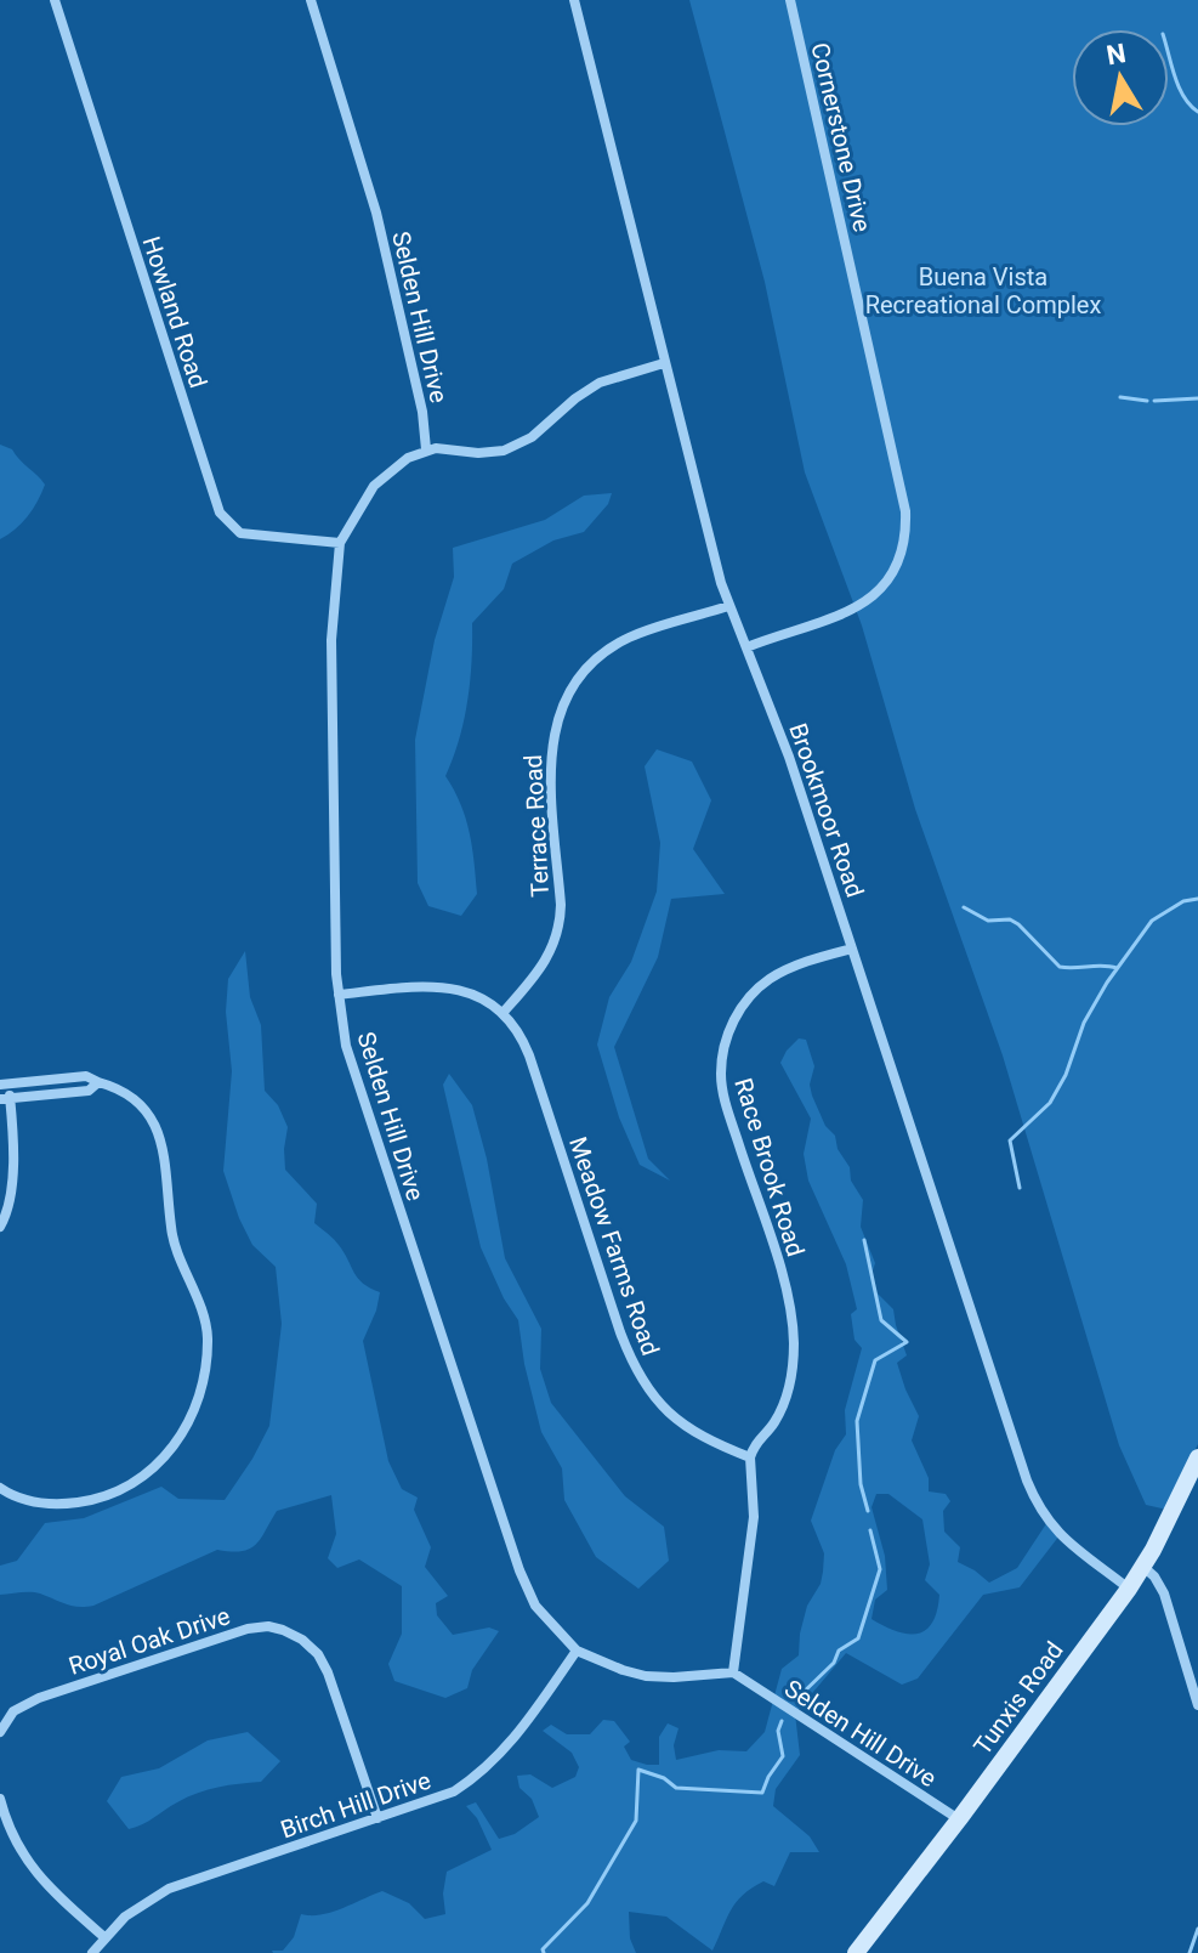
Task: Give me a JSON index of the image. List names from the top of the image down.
{
  "streets": {
    "street": [
      "Cornerstone Drive",
      "Howland Road",
      "Selden Hill Drive",
      "Brookmoor Road",
      "Terrace Road",
      "Race Brook Road",
      "Meadow Farms Road",
      "Royal Oak Drive",
      "Tunxis Road",
      "Birch Hill Drive"
    ]
  },
  "crossings": [
    ["Cornerstone Drive", "Brookmoor Road"],
    ["Howland Road", "Selden Hill Drive"],
    ["Selden Hill Drive", "Tunxis Road"],
    ["Selden Hill Drive", "Birch Hill Drive"],
    ["Brookmoor Road", "Terrace Road"],
    ["Brookmoor Road", "Race Brook Road"],
    ["Brookmoor Road", "Tunxis Road"],
    ["Terrace Road", "Meadow Farms Road"],
    ["Race Brook Road", "Meadow Farms Road"],
    ["Royal Oak Drive", "Birch Hill Drive"]
  ],
  "parks": ["Buena Vista Recreational Complex"],
  "north": "top"
}
